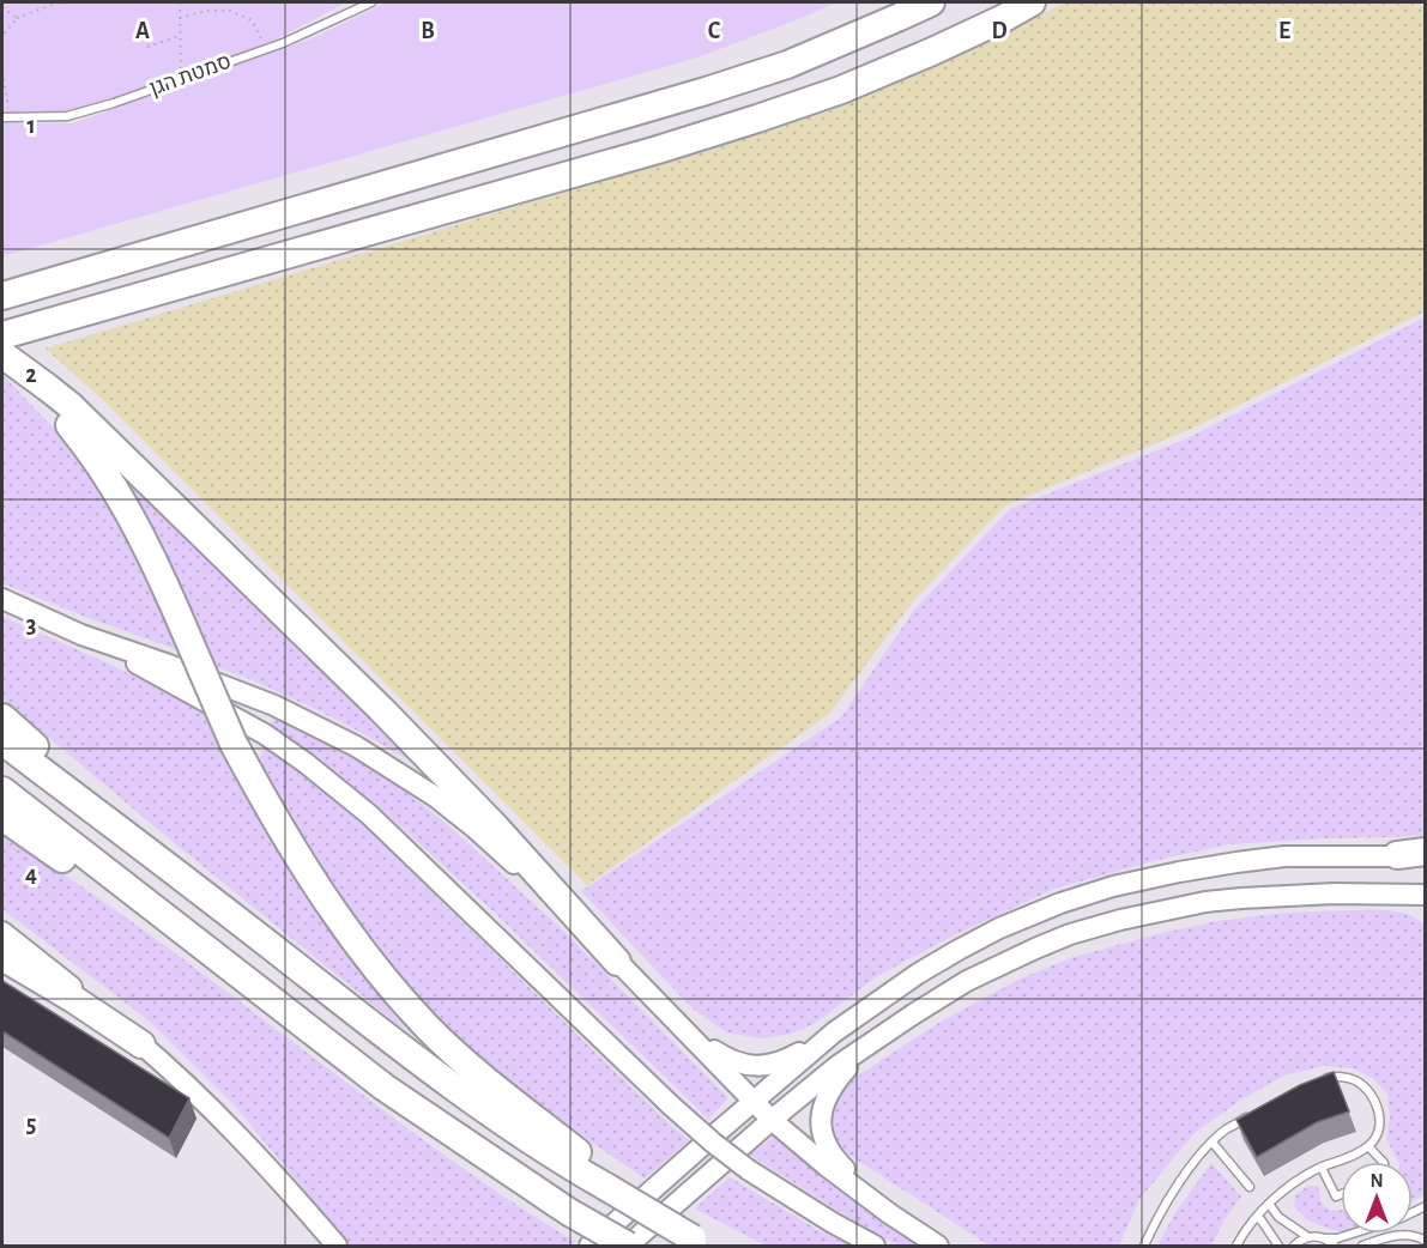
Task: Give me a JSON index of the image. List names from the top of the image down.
{
  "streets": {
    "lane": ["סמטת הגן"]
  },
  "north": "top",
  "grid": {
    "columns": [
      "A",
      "B",
      "C",
      "D",
      "E"
    ],
    "rows": [
      "1",
      "2",
      "3",
      "4",
      "5"
    ]
  }
}
